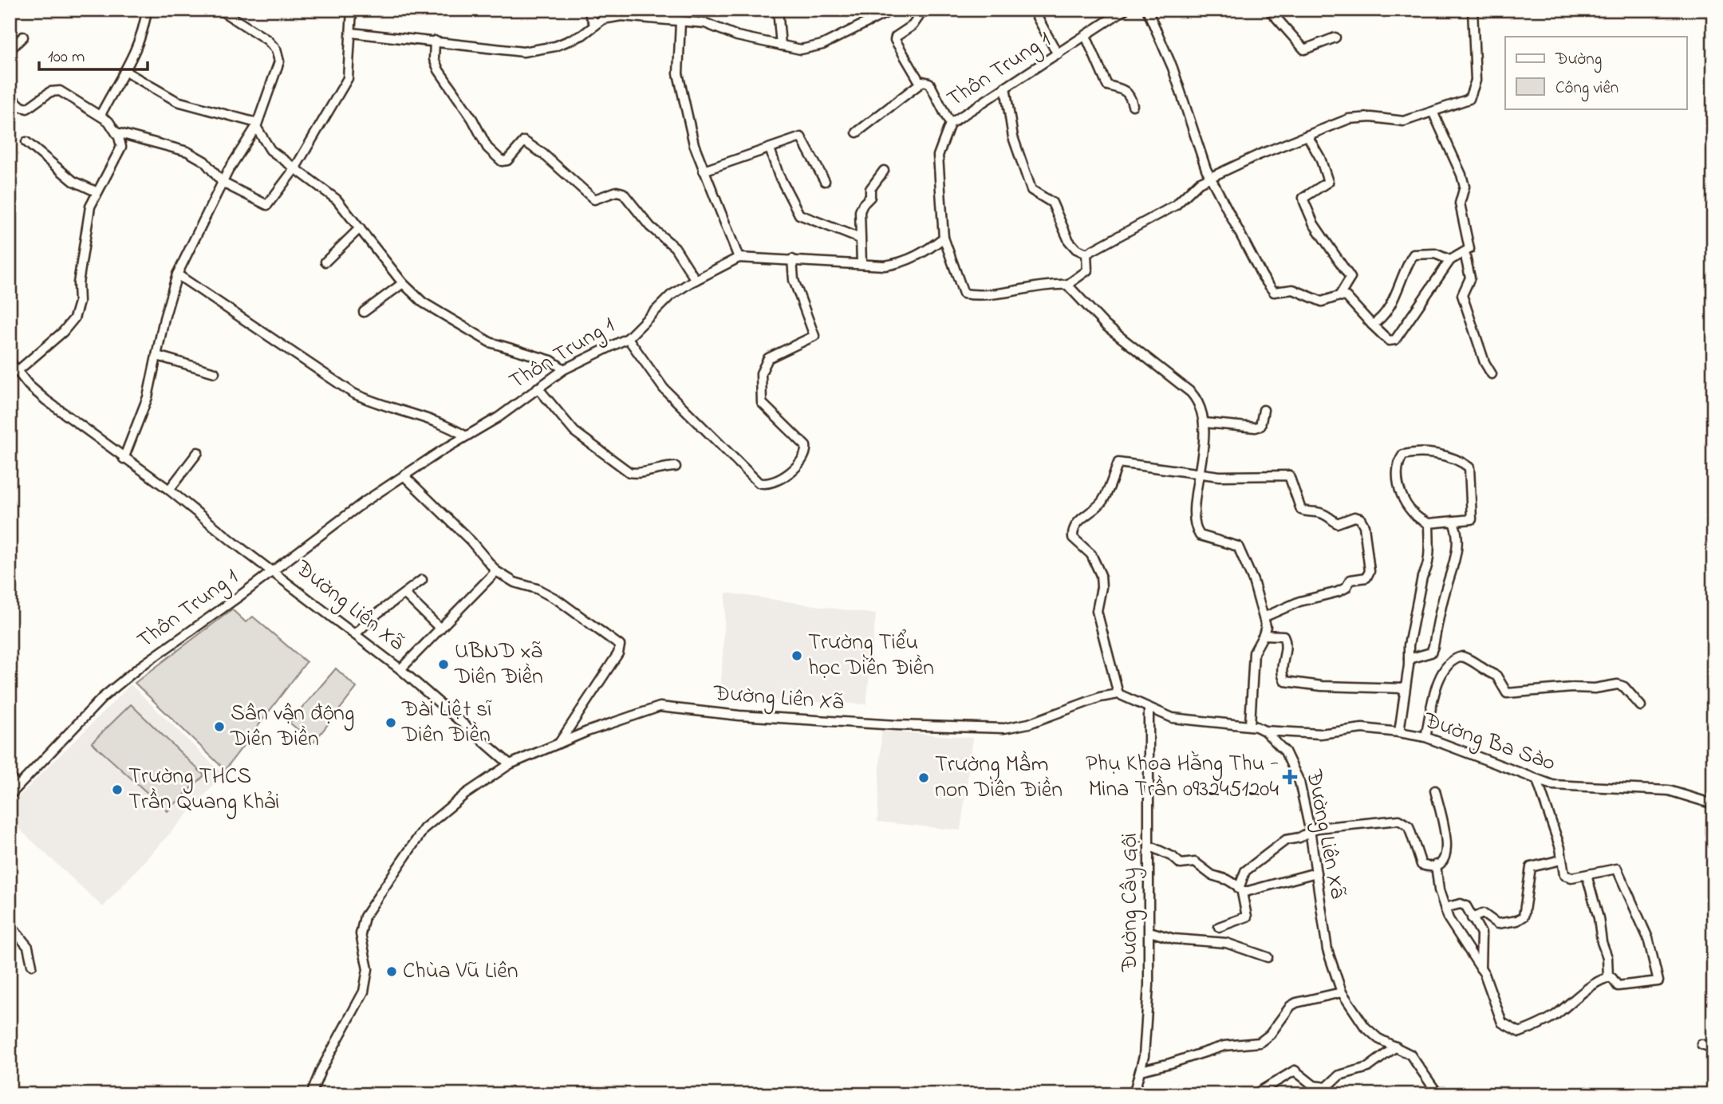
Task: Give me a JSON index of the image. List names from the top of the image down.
{
  "streets": {
    "street": [
      "Thôn Trung 1",
      "Đường Liên Xã",
      "Đường Ba Sào",
      "Đường Cây Gội"
    ]
  },
  "crossings": [
    ["Thôn Trung 1", "Đường Liên Xã"],
    ["Đường Liên Xã", "Đường Ba Sào"],
    ["Đường Liên Xã", "Đường Cây Gội"]
  ],
  "places": {
    "other": [
      "Trường Tiểu học Diên Điền",
      "UBND xã Diên Điền",
      "Đài Liệt sĩ Diên Điền",
      "Sân vận động Diên Điền",
      "Trường Mầm non Diên Điền",
      "Trường THCS Trần Quang Khải",
      "Chùa Vũ Liên"
    ],
    "health": ["Phụ Khoa Hằng Thu - Mina Trần 0932451204"]
  },
  "legend": ["Đường", "Công viên"],
  "scale_bar": "100 m"
}
